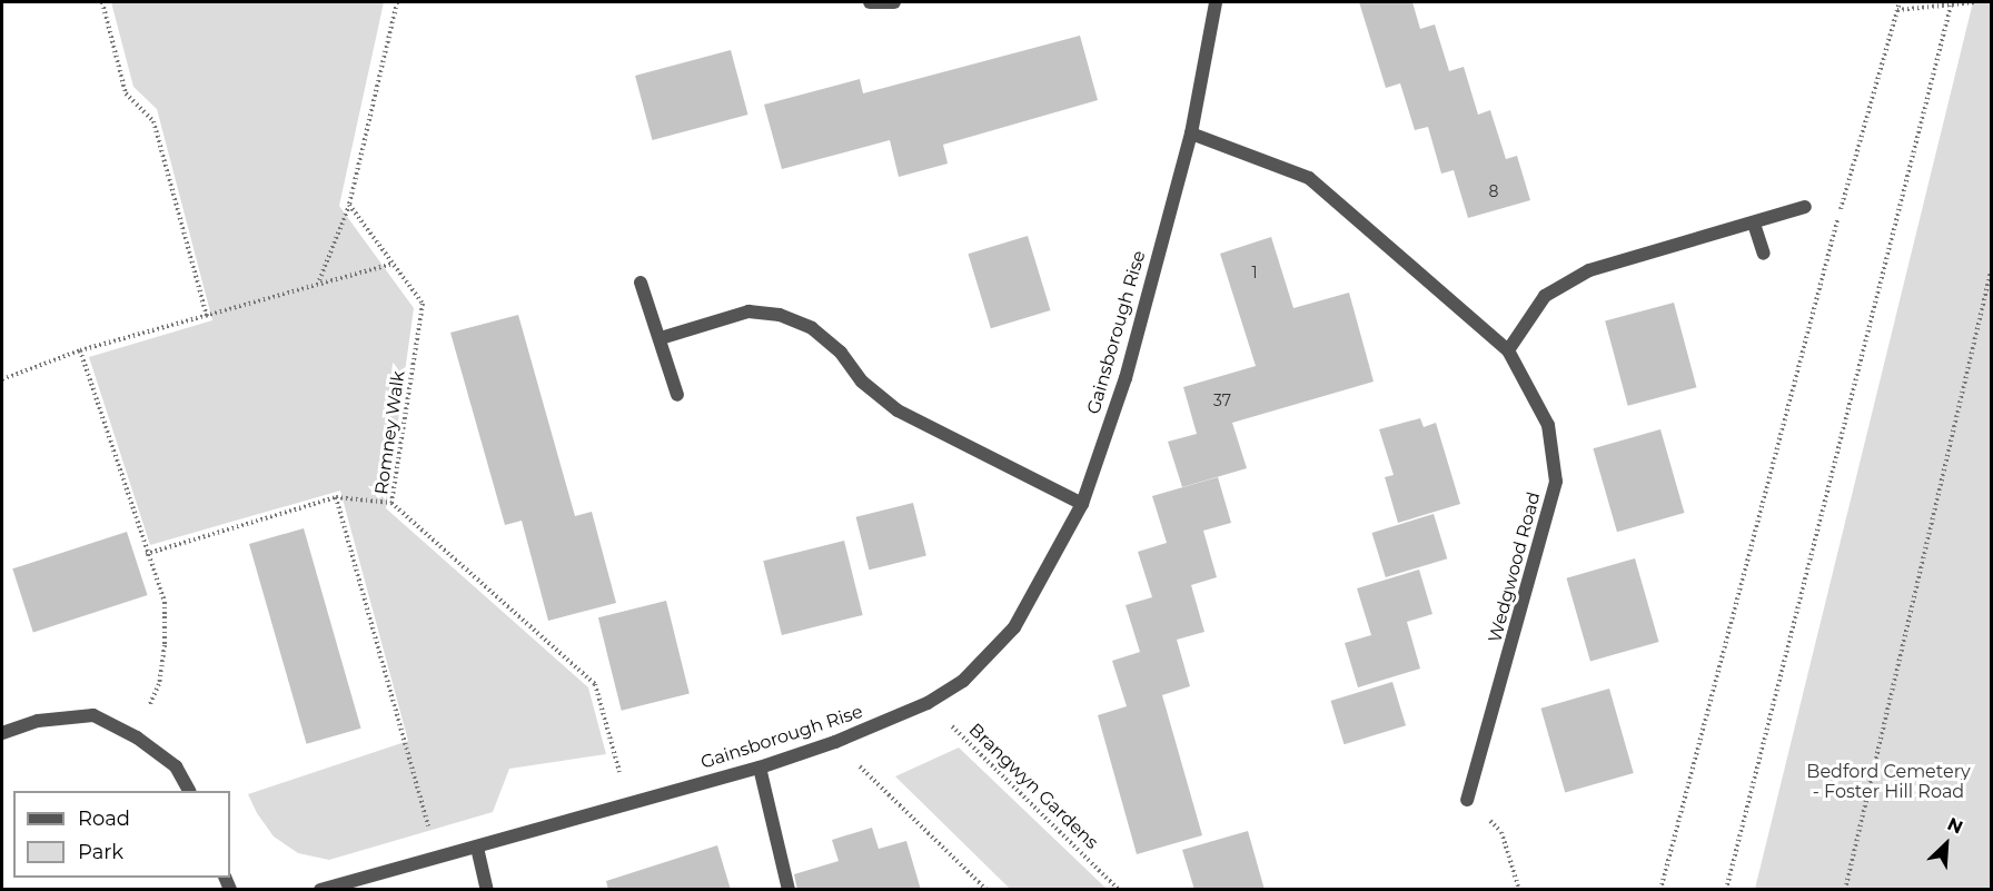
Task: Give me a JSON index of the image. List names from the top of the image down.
{
  "streets": {
    "street": ["Gainsborough Rise", "Wedgwood Road"],
    "path": ["Romney Walk", "Brangwyn Gardens"]
  },
  "crossings": [
    ["Gainsborough Rise", "Romney Walk"],
    ["Gainsborough Rise", "Wedgwood Road"],
    ["Gainsborough Rise", "Brangwyn Gardens"]
  ],
  "parks": ["Bedford Cemetery - Foster Hill Road"],
  "house_numbers": ["8", "1", "37"],
  "legend": ["Road", "Park"],
  "north": "top right"
}
